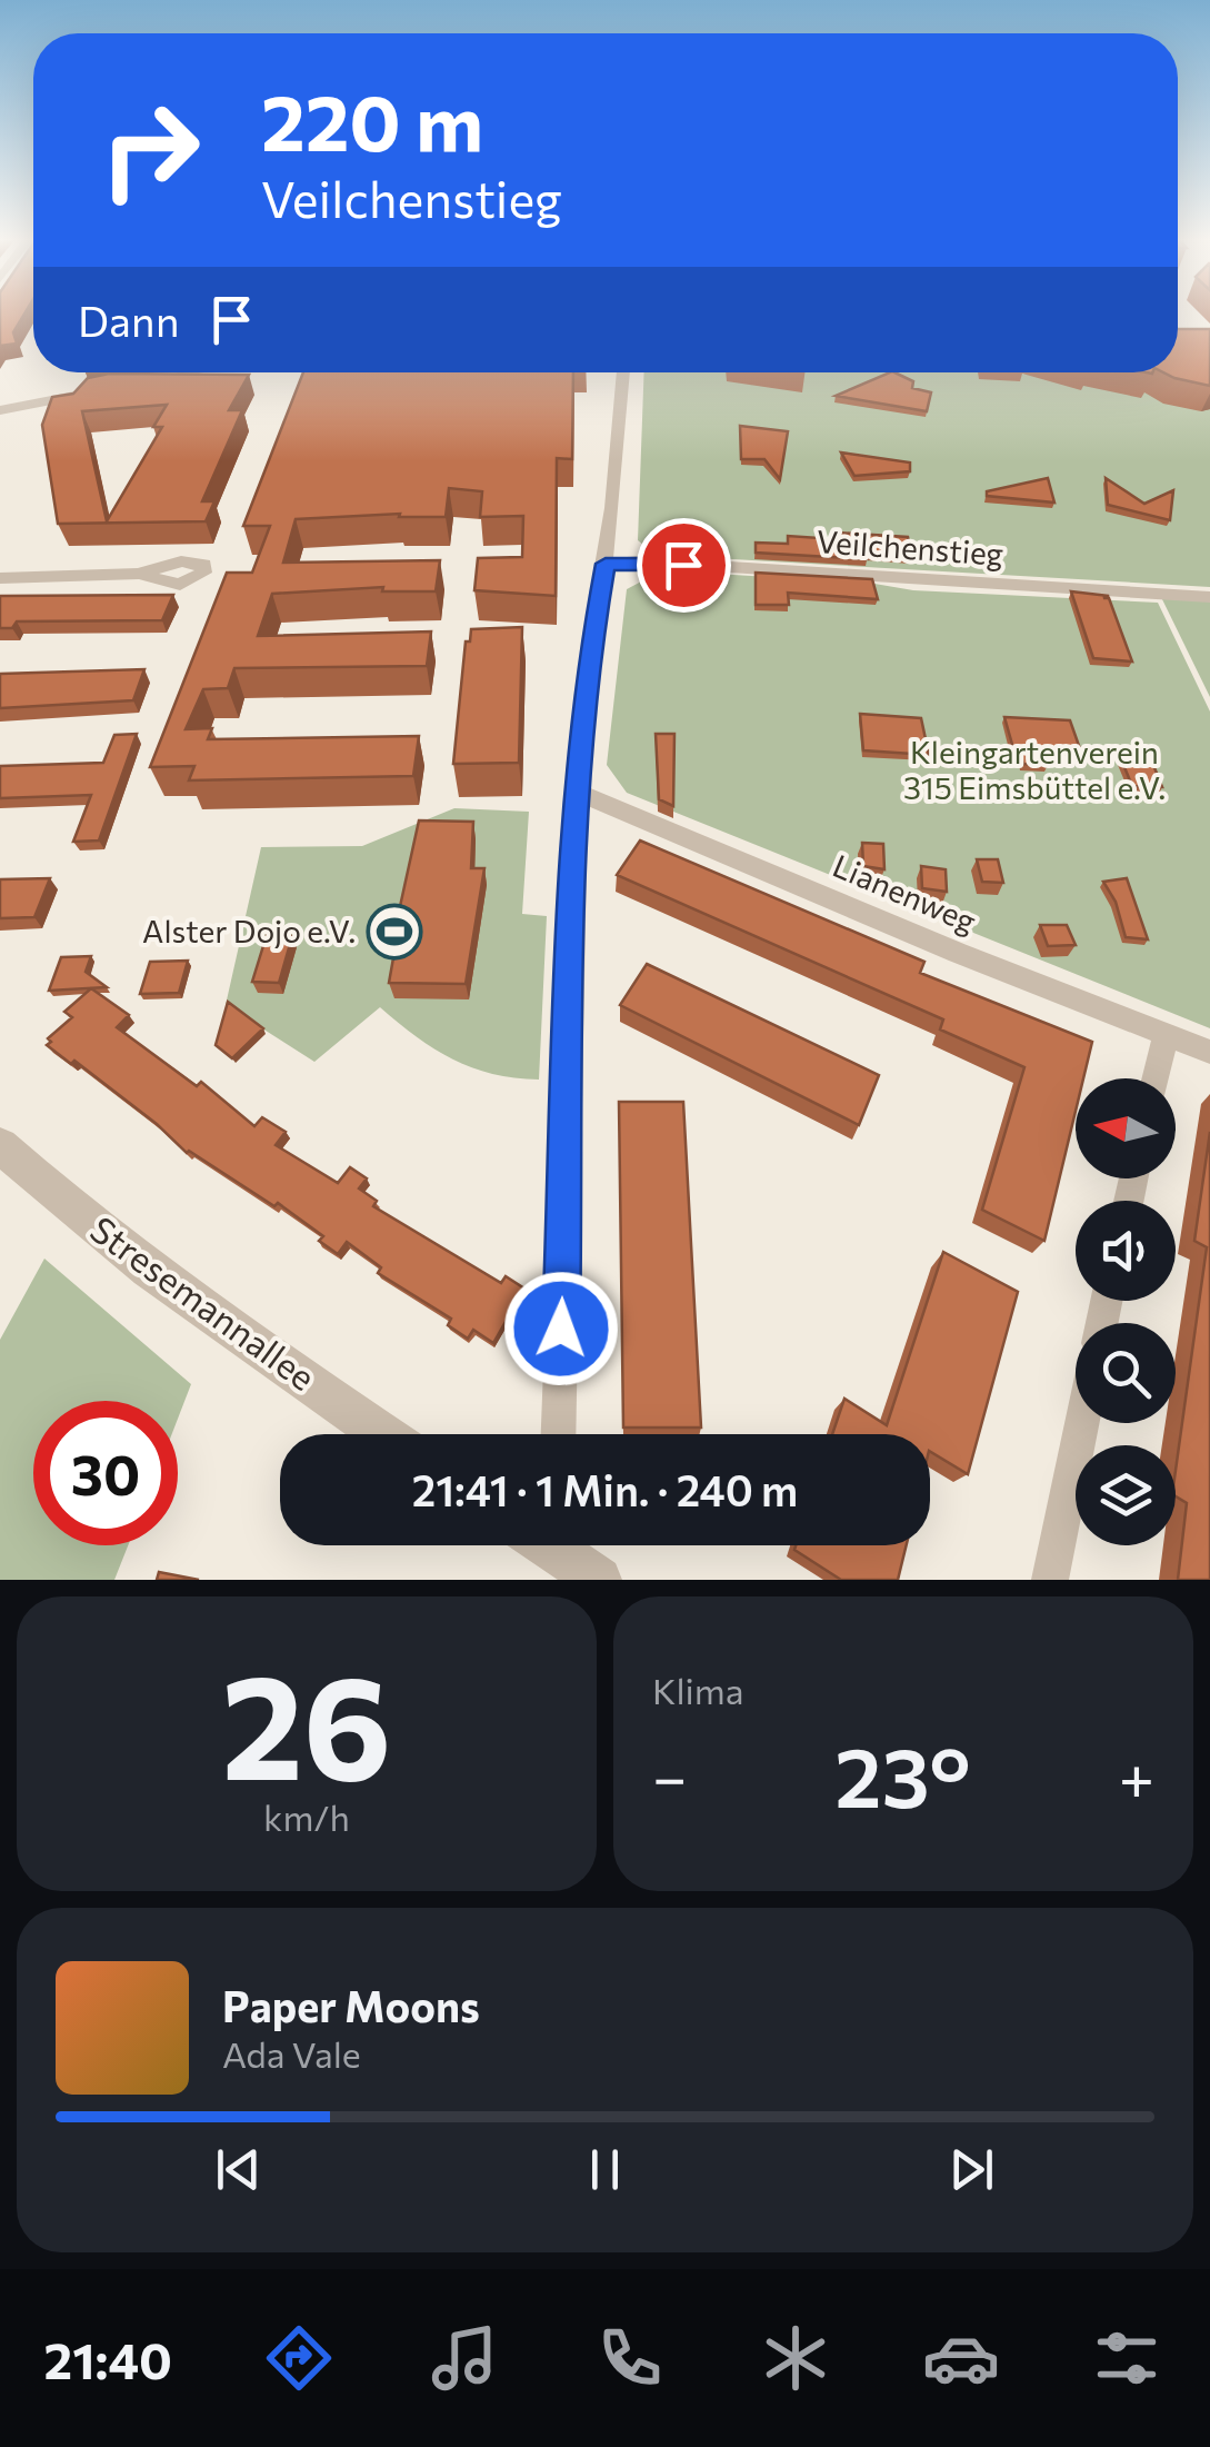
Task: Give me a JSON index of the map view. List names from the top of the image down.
{
  "streets": {
    "street": ["Veilchenstieg", "Lianenweg", "Stresemannallee"]
  },
  "parks": ["Kleingartenverein 315 Eimsbüttel e.V."],
  "places": {
    "sports": ["Alster Dojo e.V."]
  },
  "north": "left",
  "page": {
    "turn": ["220 m", "Veilchenstieg"],
    "then": "Dann",
    "limit": "30",
    "trip": "21:41 · 1 Min. · 240 m",
    "tile": [
      ["26", "km/h"],
      "Klima"
    ],
    "heat": ["−", "23°", "+"],
    "song": ["Paper Moons", "Ada Vale"],
    "tabs": "21:40"
  }
}
